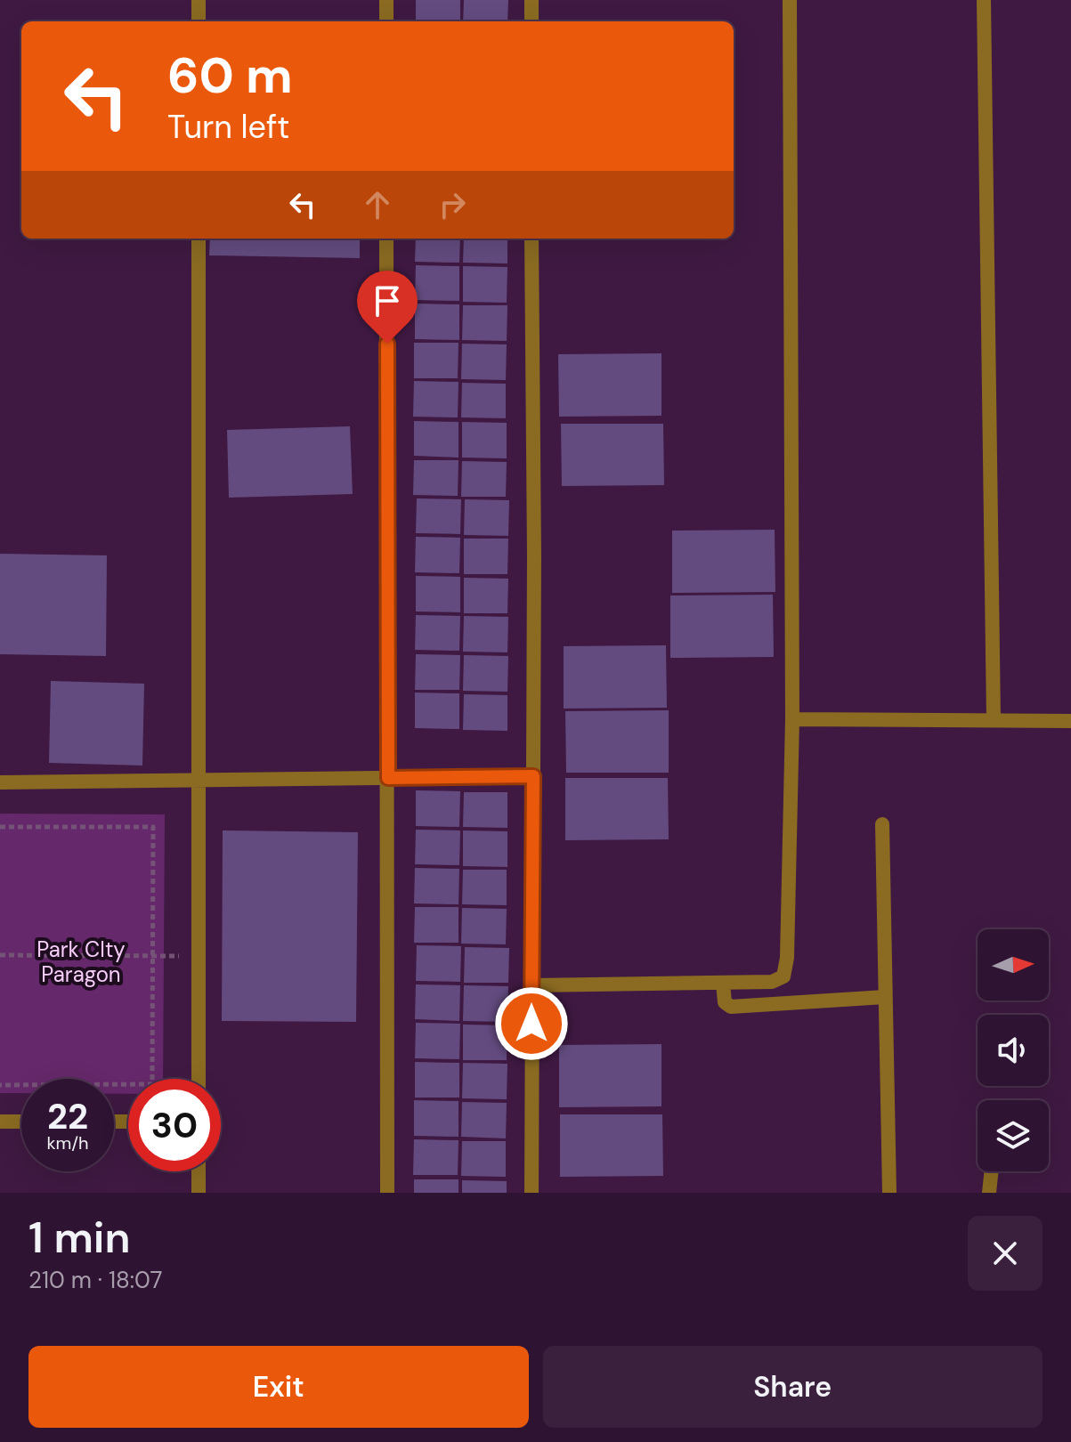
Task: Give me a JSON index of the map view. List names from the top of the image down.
{
  "parks": ["Park CIty Paragon"],
  "north": "right",
  "page": {
    "turn": ["60 m", "Turn left"],
    "speed": "22 km/h",
    "limit": "30",
    "heading": ["1 min", "210 m · 18:07"],
    "buttons": ["Exit", "Share"]
  }
}
